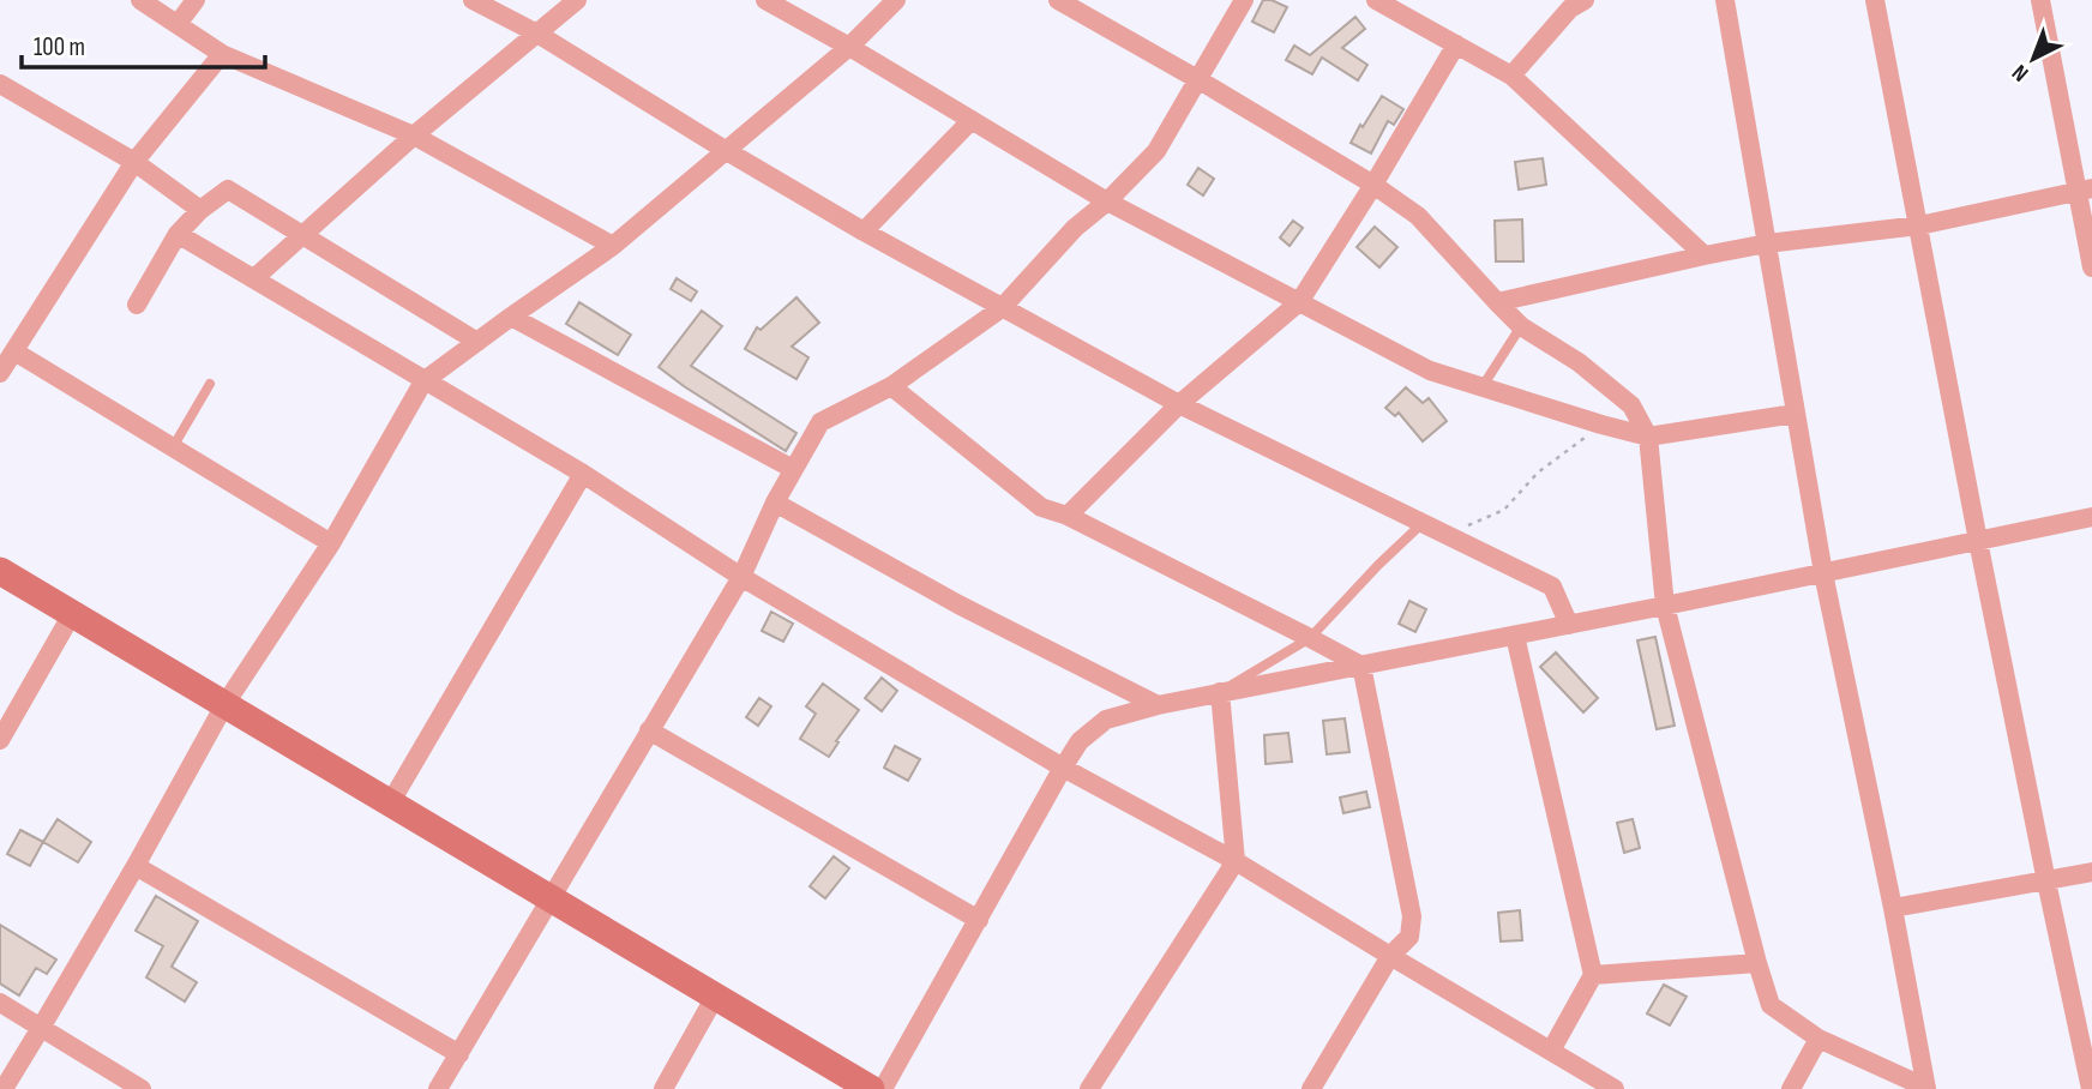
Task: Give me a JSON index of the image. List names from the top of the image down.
{
  "scale_bar": "100 m",
  "north": "bottom left"
}
